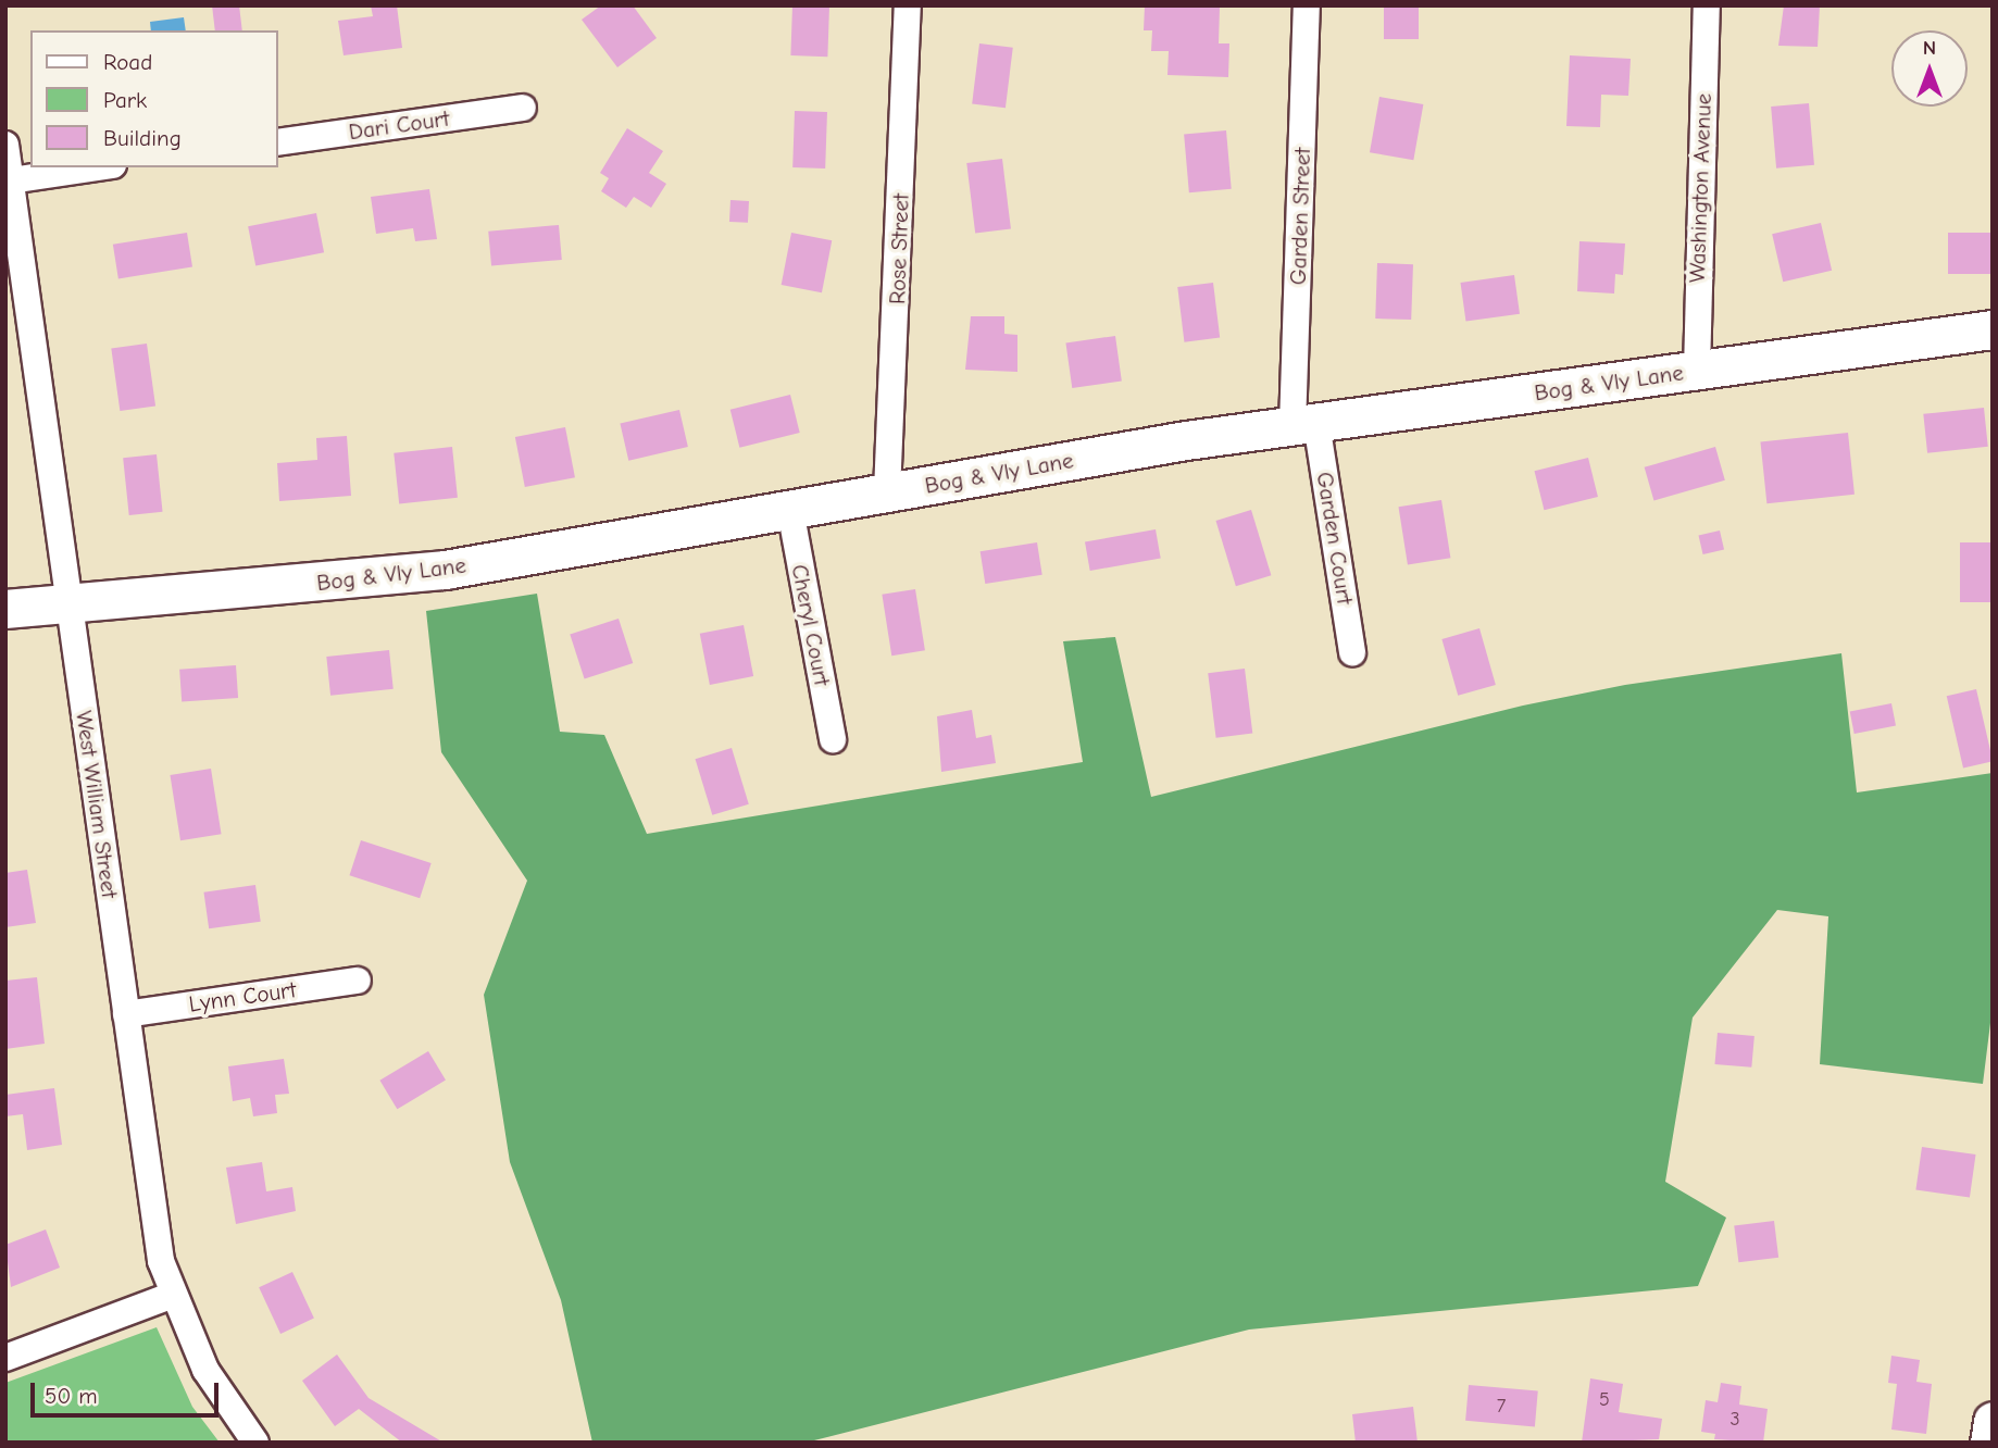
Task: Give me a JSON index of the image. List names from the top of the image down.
{
  "streets": {
    "street": [
      "Dari Court",
      "Washington Avenue",
      "Garden Street",
      "Rose Street",
      "Bog & Vly Lane",
      "Garden Court",
      "Cheryl Court",
      "West William Street",
      "Lynn Court"
    ]
  },
  "crossings": [
    ["Washington Avenue", "Bog & Vly Lane"],
    ["Garden Street", "Bog & Vly Lane"],
    ["Garden Street", "Garden Court"],
    ["Rose Street", "Bog & Vly Lane"],
    ["Bog & Vly Lane", "Garden Court"],
    ["Bog & Vly Lane", "Cheryl Court"],
    ["Bog & Vly Lane", "West William Street"],
    ["West William Street", "Lynn Court"]
  ],
  "house_numbers": ["5", "7", "3"],
  "legend": ["Road", "Park", "Building"],
  "scale_bar": "50 m",
  "north": "top"
}
